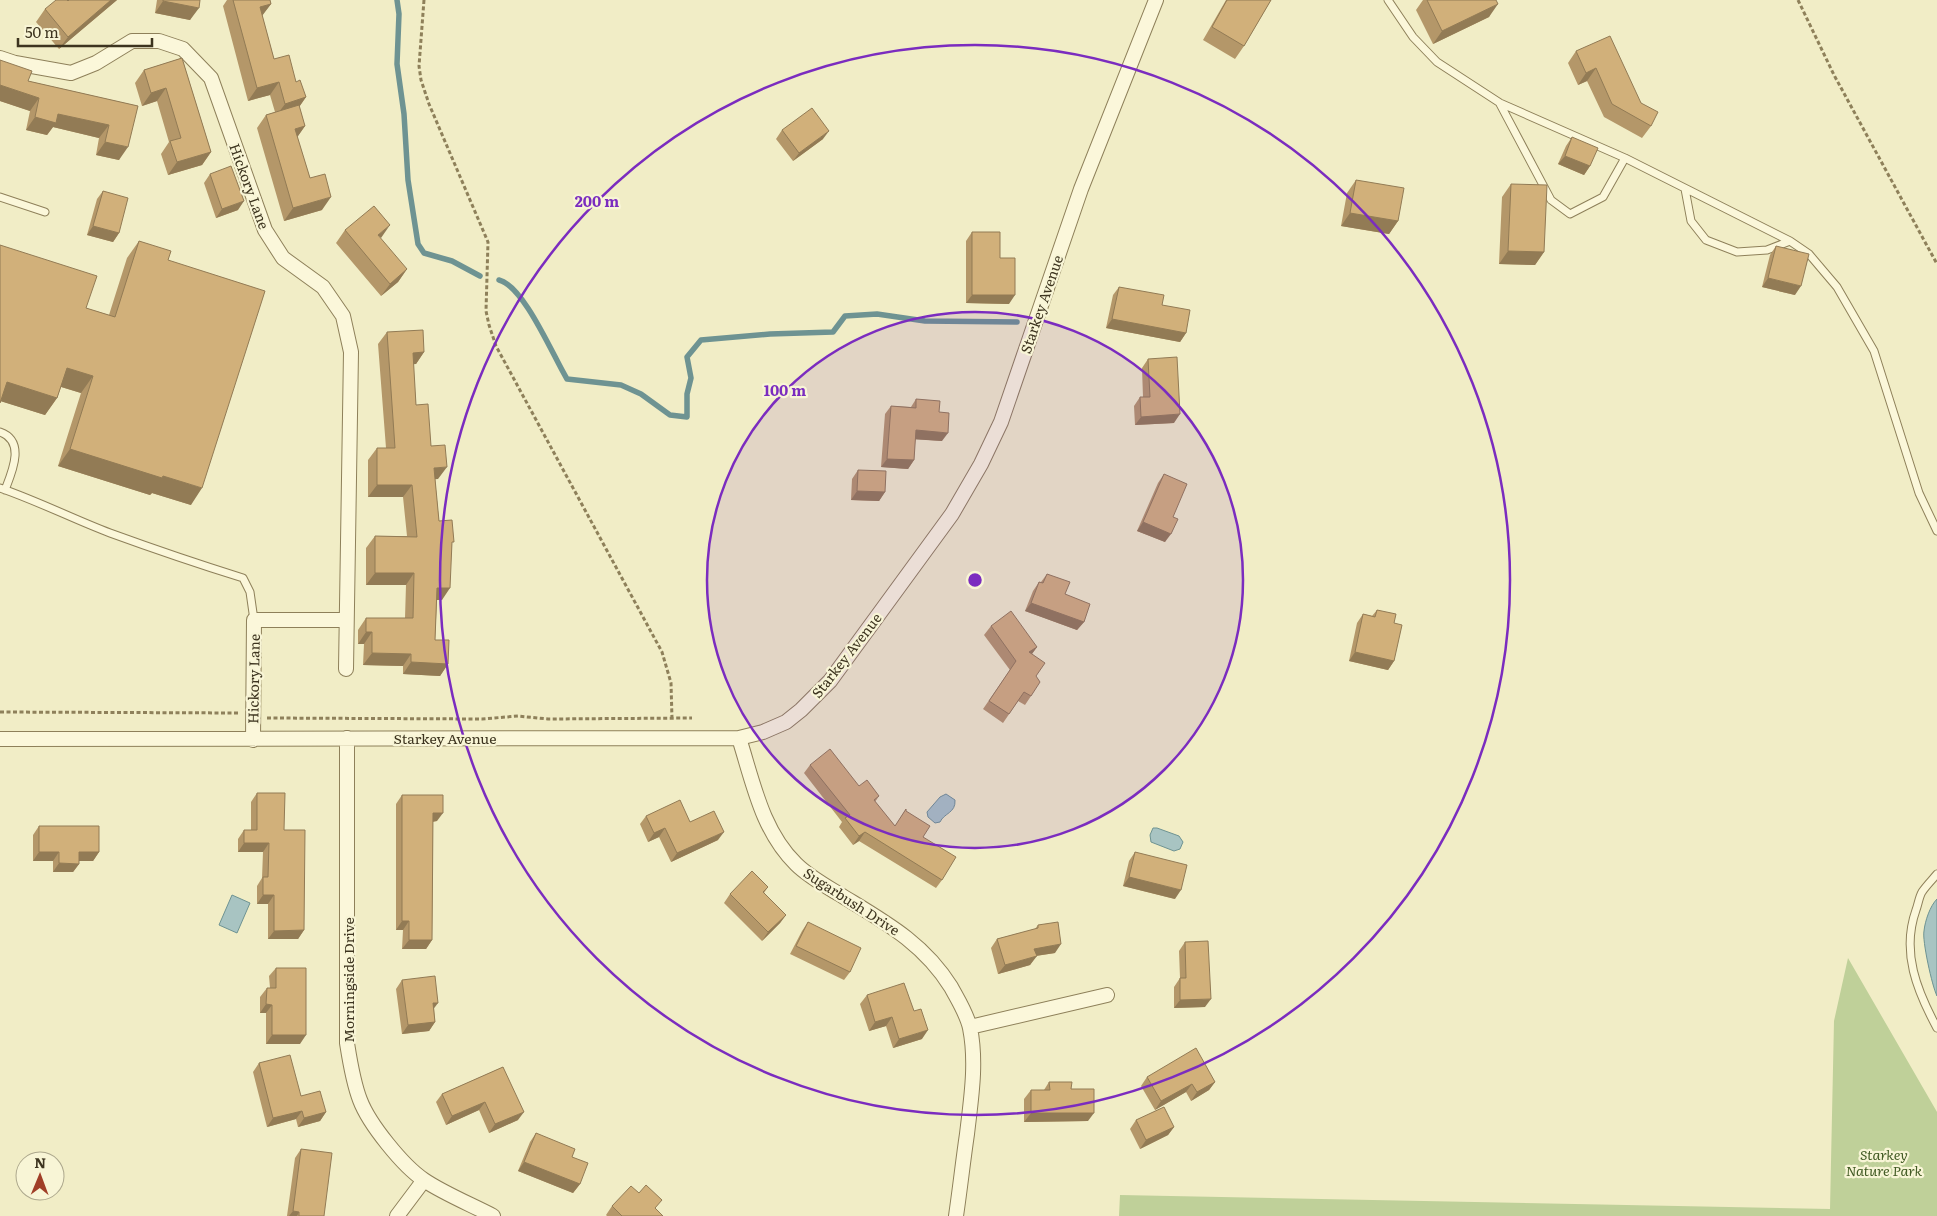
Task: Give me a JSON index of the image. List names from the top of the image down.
{
  "streets": {
    "street": [
      "Hickory Lane",
      "Starkey Avenue",
      "Sugarbush Drive",
      "Morningside Drive"
    ]
  },
  "crossings": [
    ["Hickory Lane", "Starkey Avenue"],
    ["Starkey Avenue", "Sugarbush Drive"],
    ["Starkey Avenue", "Morningside Drive"]
  ],
  "parks": ["Starkey Nature Park"],
  "scale_bar": "50 m",
  "north": "top",
  "rings": ["200 m", "100 m"]
}
